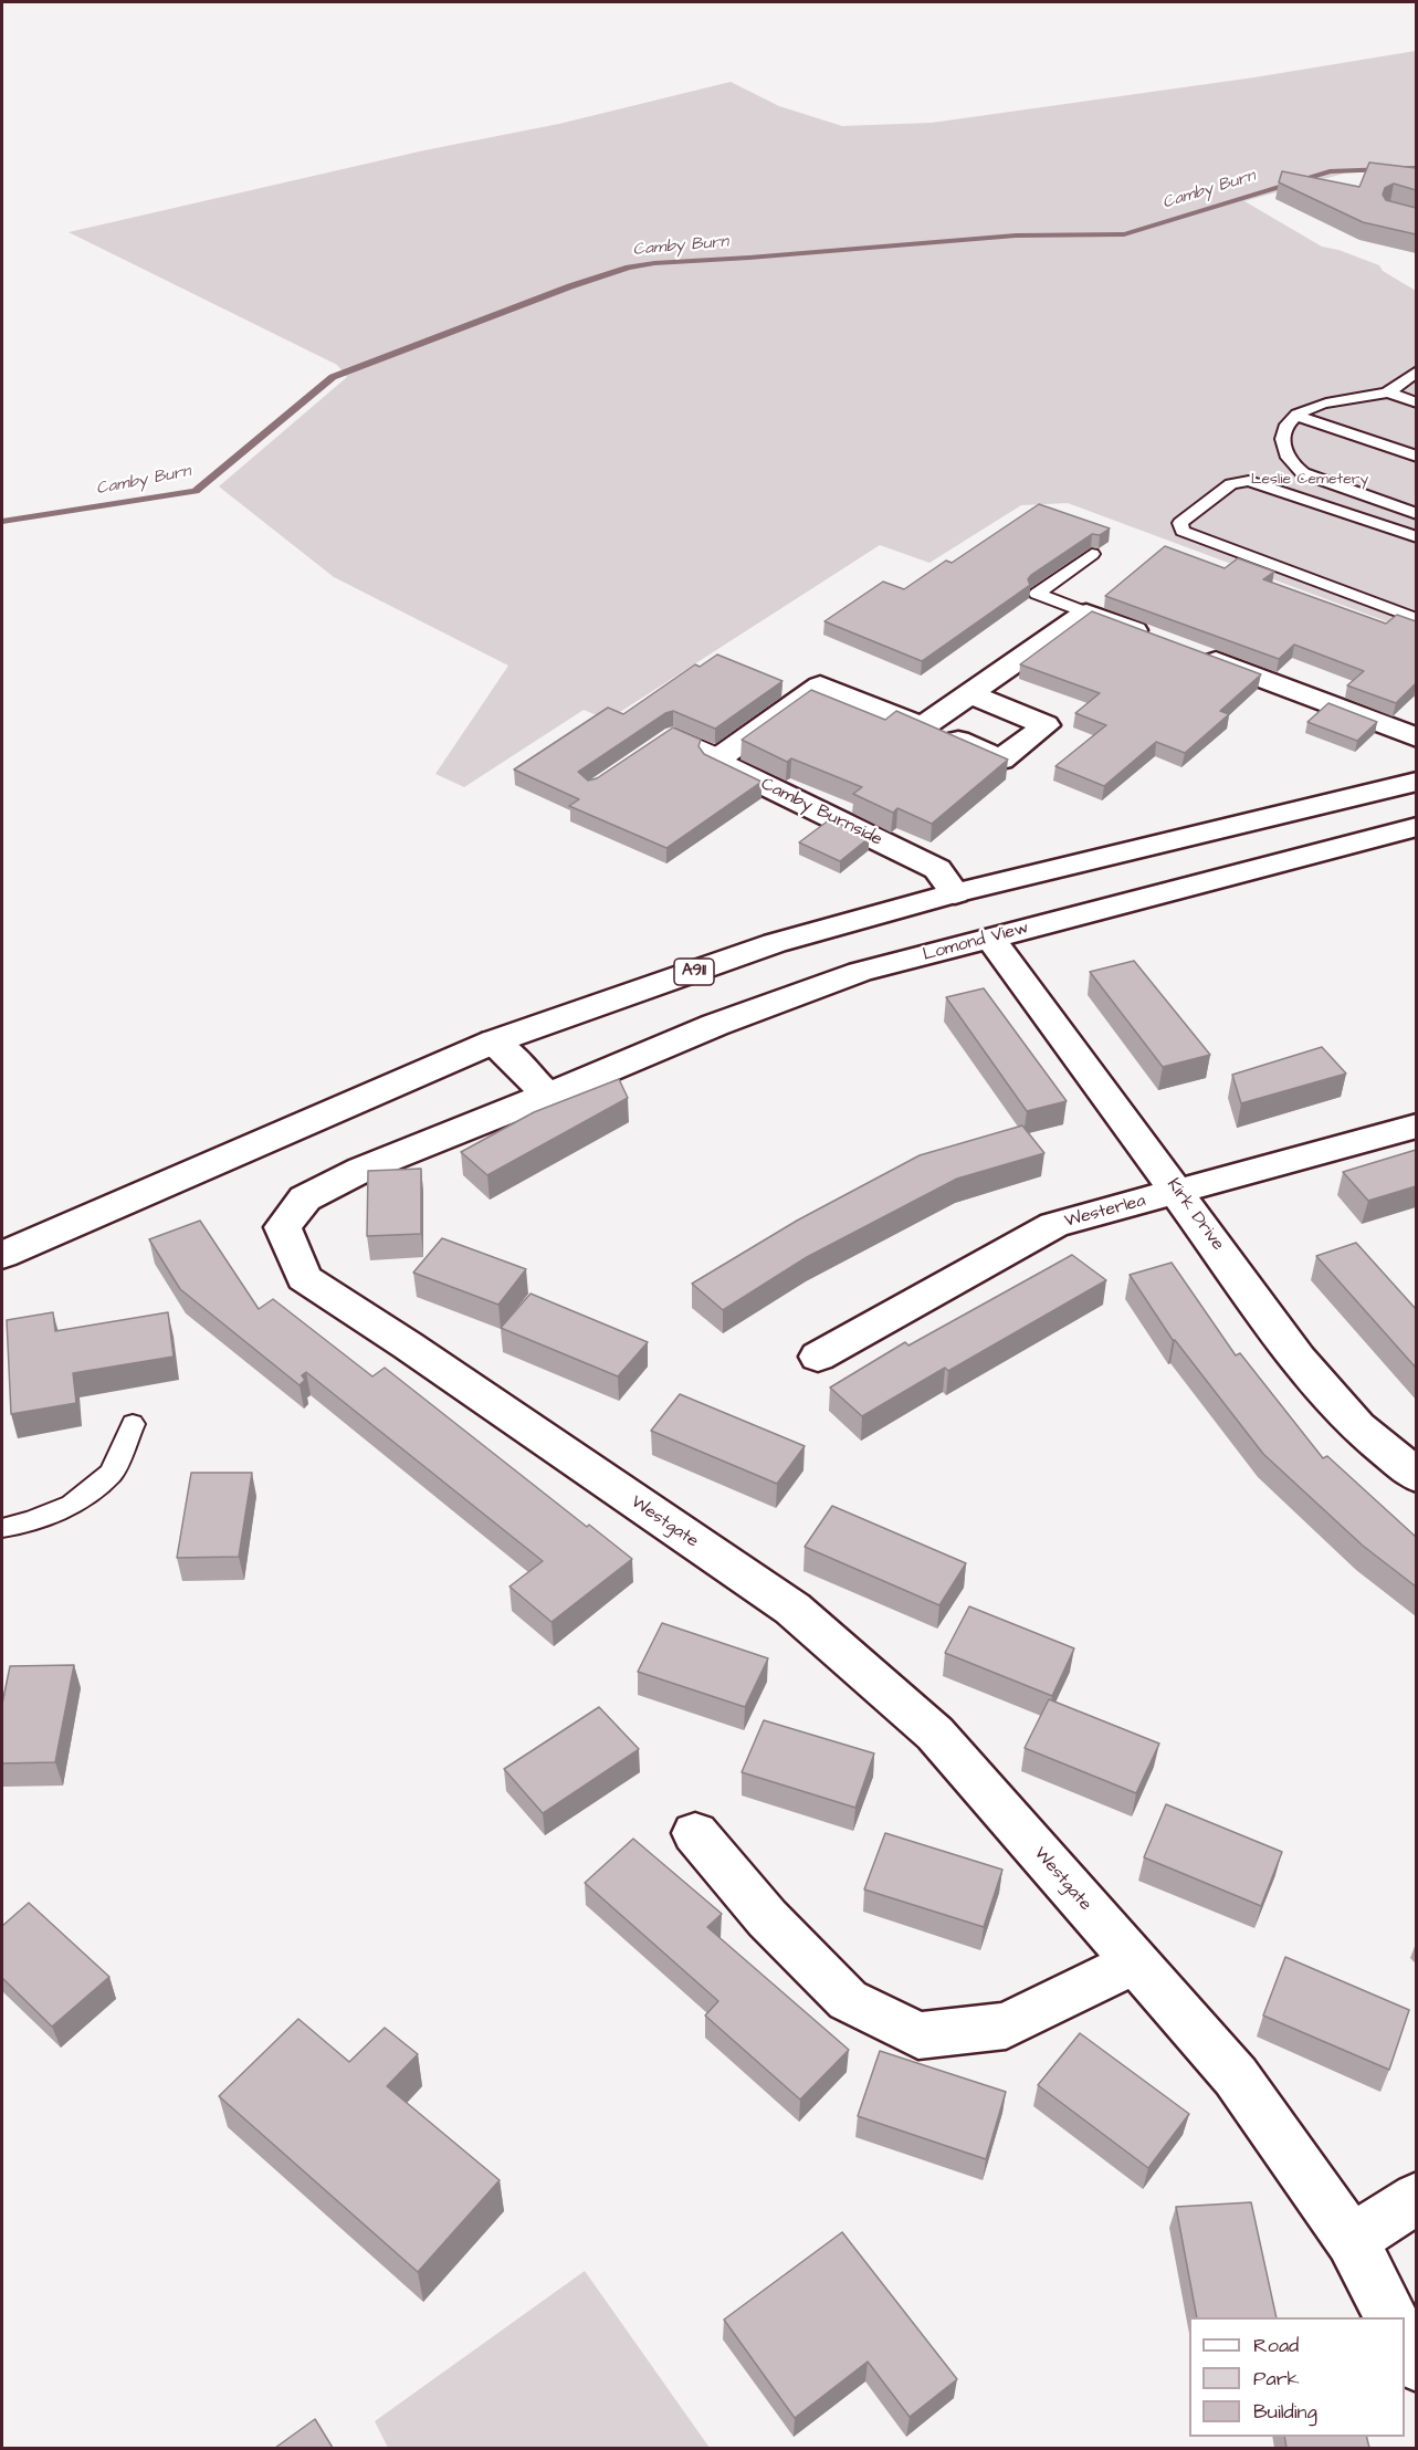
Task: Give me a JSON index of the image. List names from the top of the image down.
{
  "streets": {
    "street": [
      "Camby Burnside",
      "Lomond View",
      "A911",
      "Westerlea",
      "Kirk Drive",
      "Westgate"
    ]
  },
  "crossings": [
    ["Camby Burnside", "A911"],
    ["Lomond View", "Kirk Drive"],
    ["Lomond View", "Westgate"],
    ["Westerlea", "Kirk Drive"]
  ],
  "water": ["Camby Burn"],
  "parks": ["Leslie Cemetery"],
  "legend": ["Road", "Park", "Building"]
}
